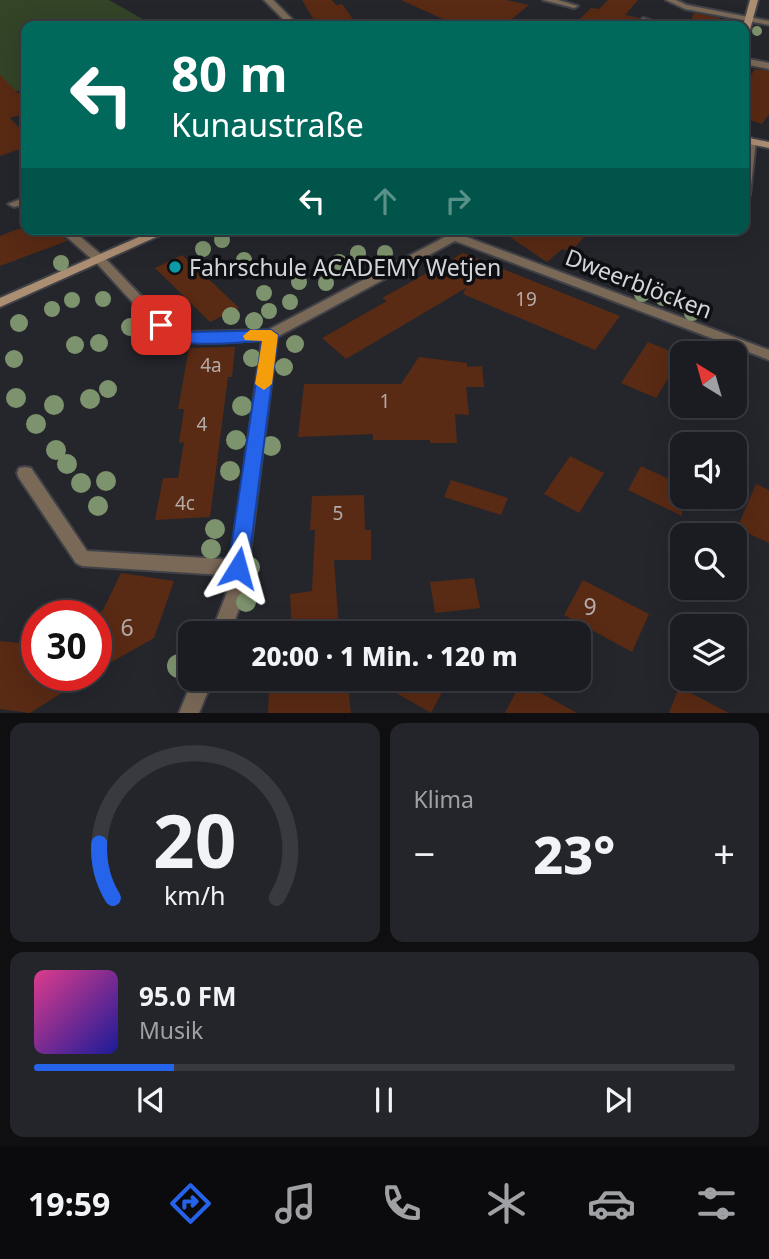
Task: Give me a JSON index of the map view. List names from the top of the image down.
{
  "streets": {
    "street": ["Dweerblöcken"]
  },
  "places": ["Fahrschule ACADEMY Wetjen"],
  "house_numbers": [
    "19",
    "4a",
    "1",
    "4",
    "4c",
    "5",
    "9",
    "6"
  ],
  "north": "top left",
  "page": {
    "turn": ["80 m", "Kunaustraße"],
    "limit": "30",
    "trip": "20:00 · 1 Min. · 120 m",
    "tile": "Klima",
    "heat": ["−", "23°", "+"],
    "song": ["95.0 FM", "Musik"],
    "tabs": "19:59",
    "gauge": ["20", "km/h"]
  }
}
